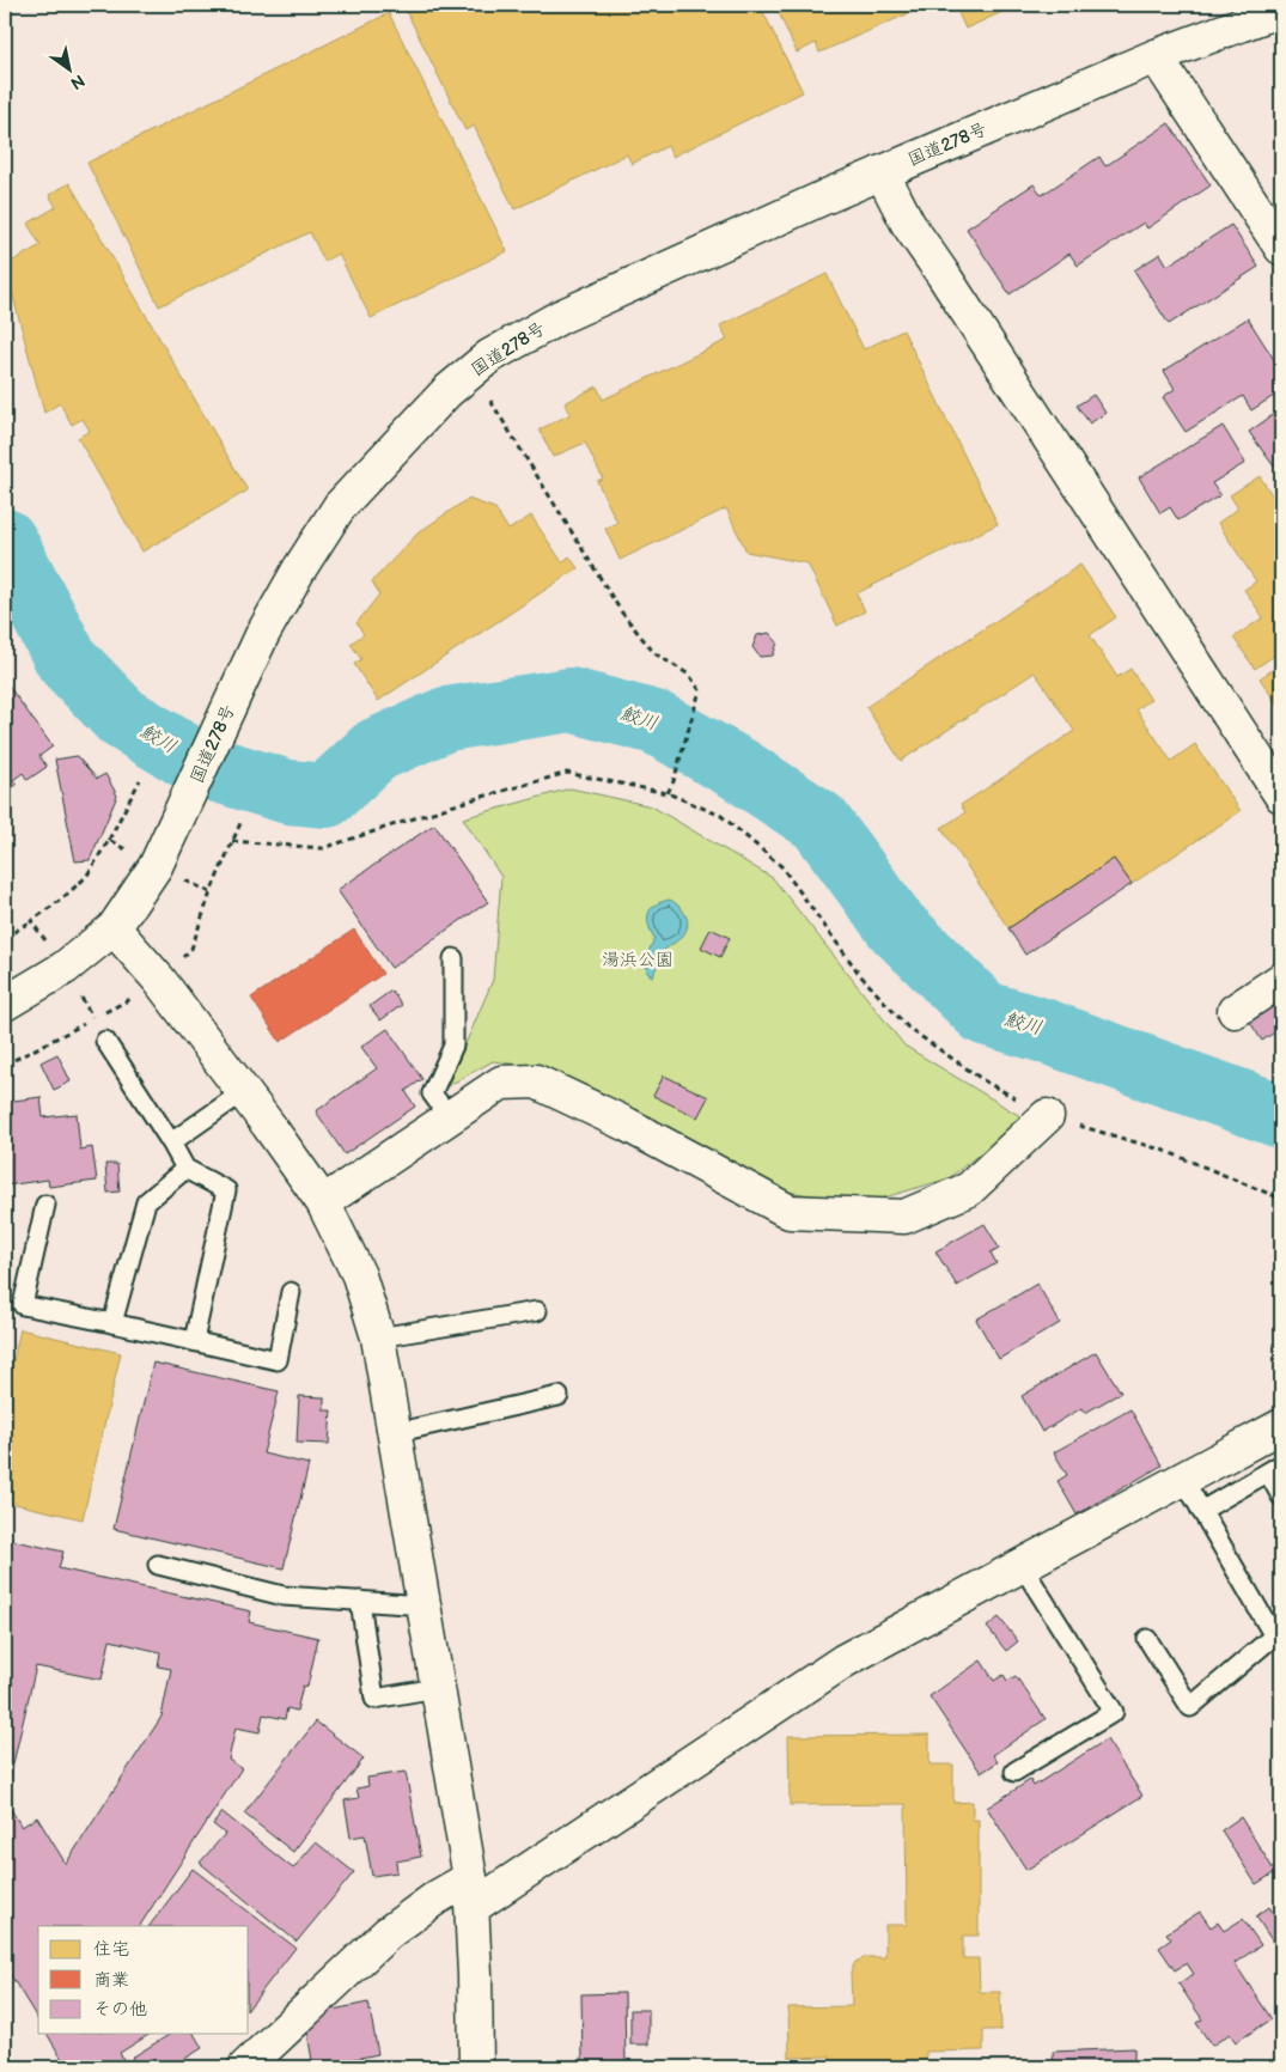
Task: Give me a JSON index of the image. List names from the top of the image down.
{
  "streets": {
    "main road": ["国道278号"]
  },
  "water": ["鮫川"],
  "parks": ["湯浜公園"],
  "legend": ["住宅", "商業", "その他"],
  "north": "bottom right"
}
